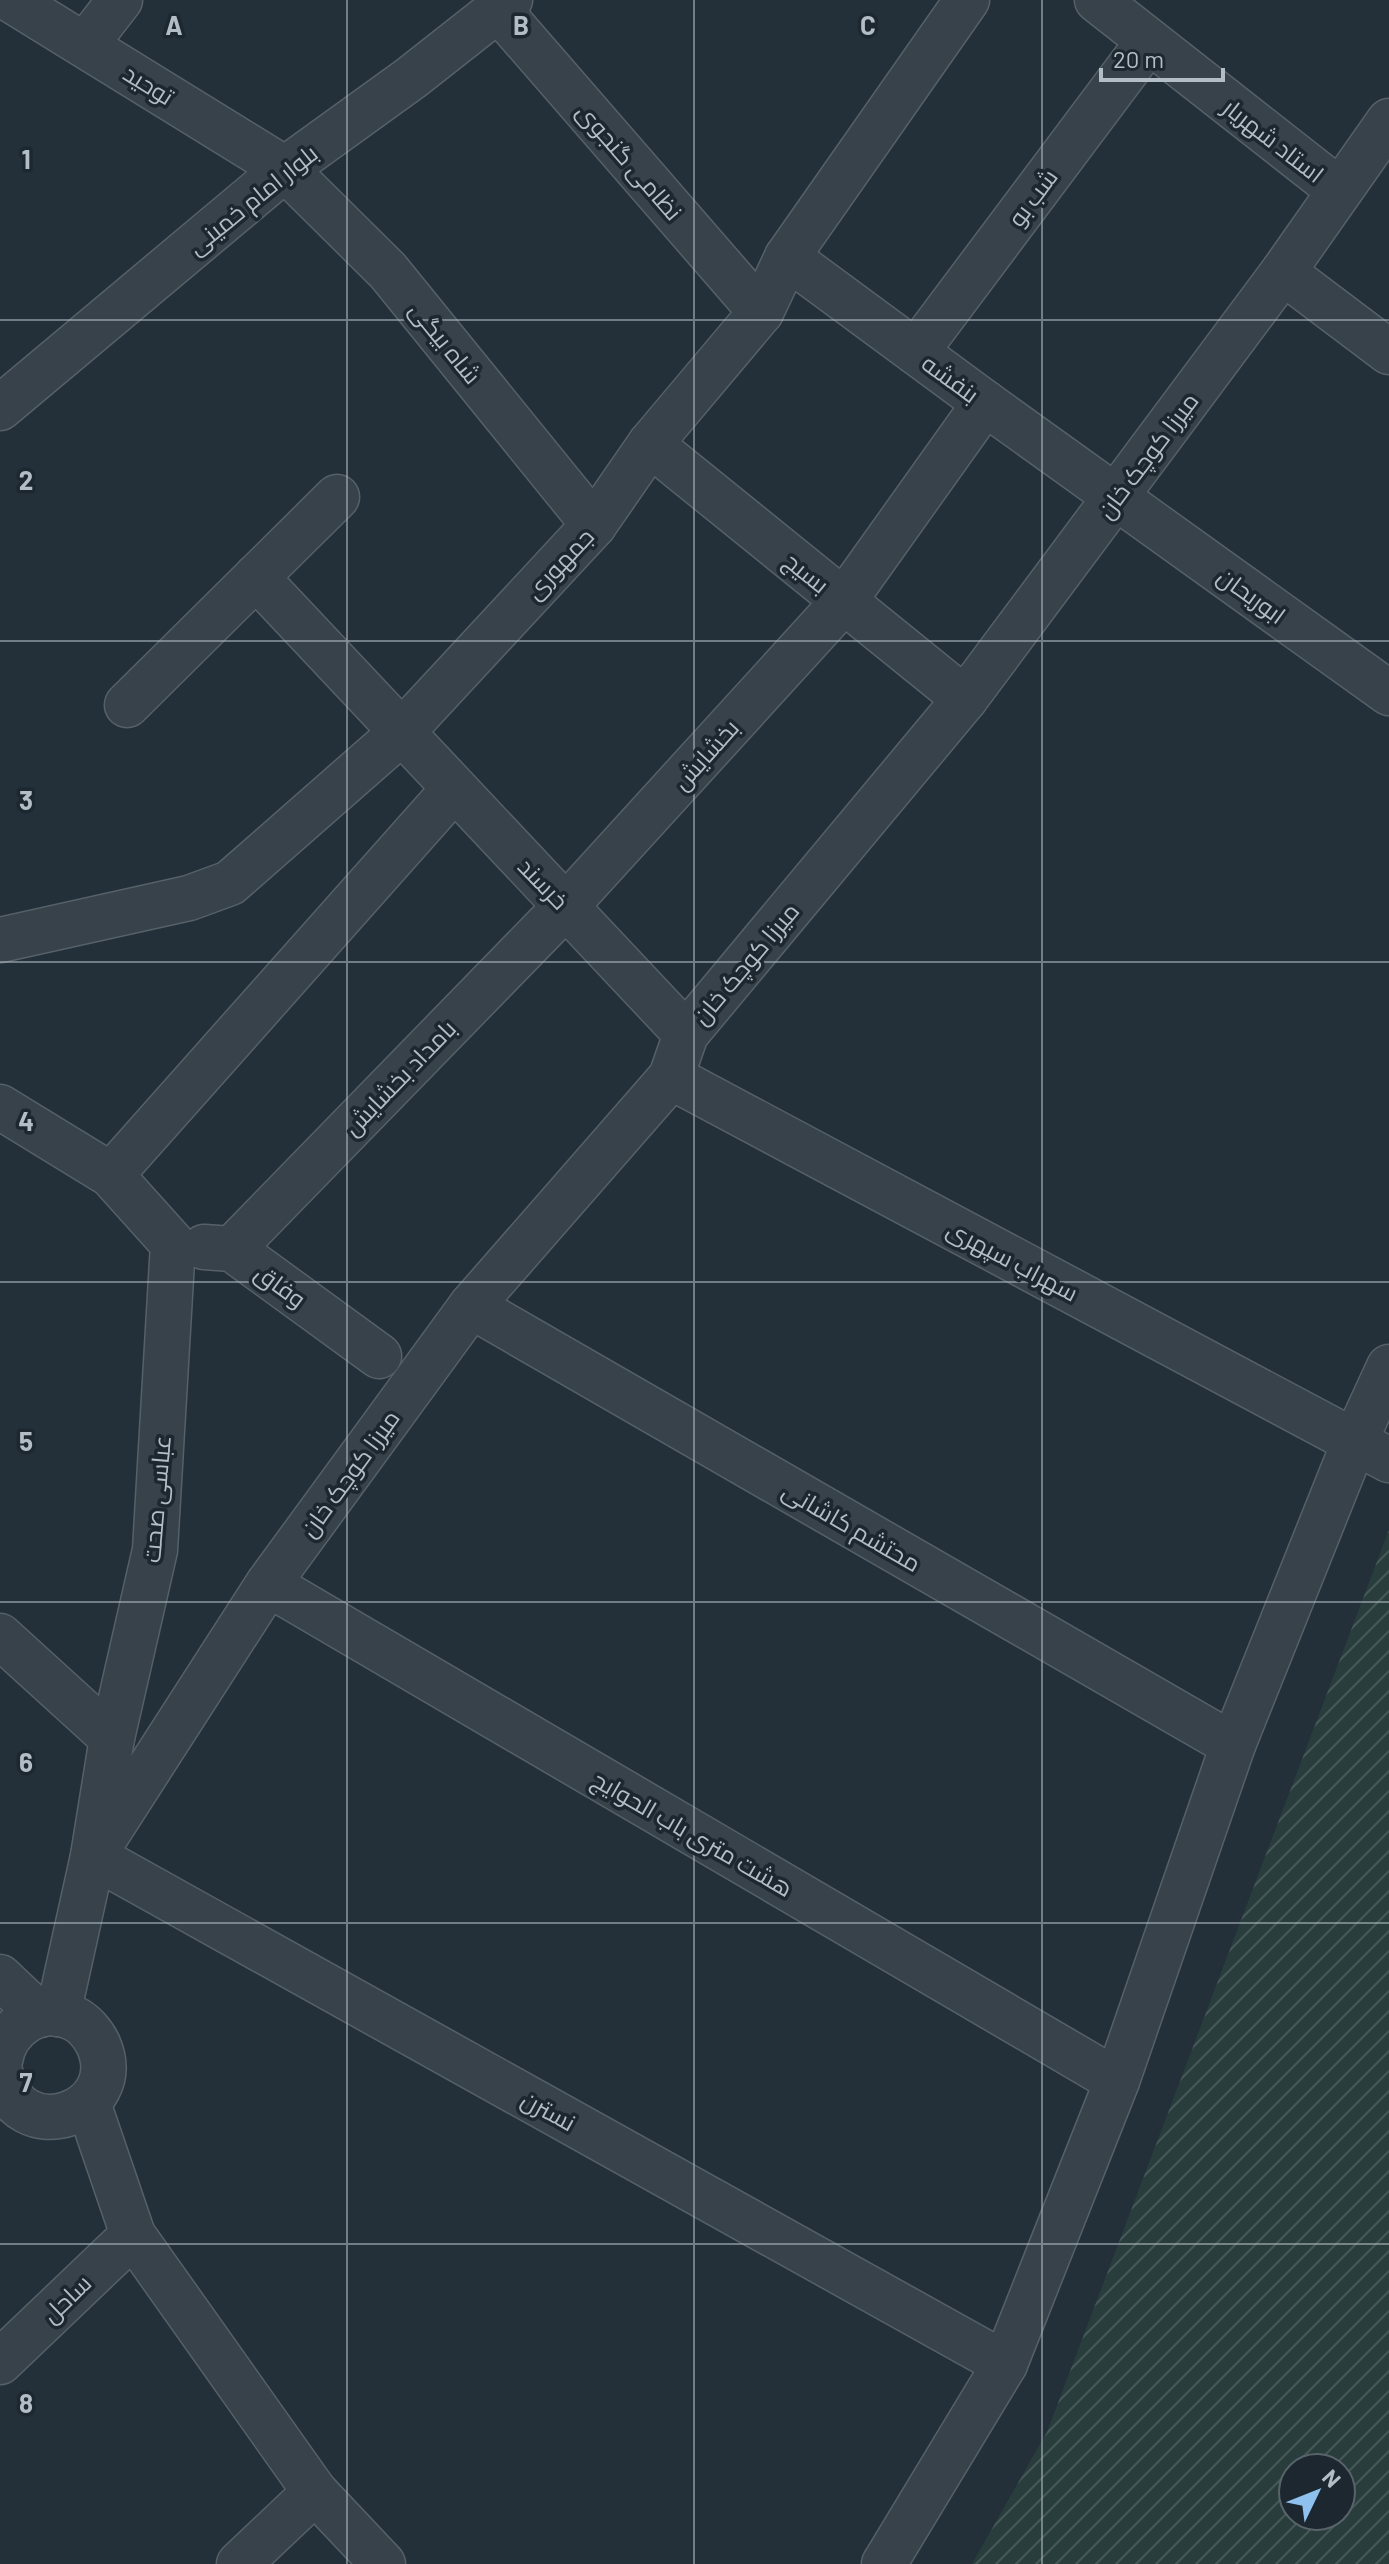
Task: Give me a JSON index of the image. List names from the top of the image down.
{
  "streets": {
    "street": [
      "توحید",
      "استاد شهریار",
      "نظامی گنجوی",
      "شب بو",
      "بلوار امام خمینی",
      "شاه بیگی",
      "بنفشه",
      "میرزا کوچک خان",
      "جمهوری",
      "بسیج",
      "ابوریحان",
      "بخشایش",
      "خرسند",
      "بامداد بخشایش",
      "سهراب سپهری",
      "وفاق",
      "عباسی صحت",
      "محتشم کاشانی",
      "هشت متری باب الحوایج",
      "نسترن",
      "ساحل"
    ]
  },
  "crossings": [
    ["توحید", "بلوار امام خمینی"],
    ["توحید", "شاه بیگی"],
    ["استاد شهریار", "شب بو"],
    ["استاد شهریار", "میرزا کوچک خان"],
    ["نظامی گنجوی", "بلوار امام خمینی"],
    ["نظامی گنجوی", "جمهوری"],
    ["شب بو", "بنفشه"],
    ["بلوار امام خمینی", "شاه بیگی"],
    ["شاه بیگی", "جمهوری"],
    ["بنفشه", "میرزا کوچک خان"],
    ["بنفشه", "جمهوری"],
    ["بنفشه", "ابوریحان"],
    ["بنفشه", "بخشایش"],
    ["میرزا کوچک خان", "بسیج"],
    ["میرزا کوچک خان", "ابوریحان"],
    ["میرزا کوچک خان", "خرسند"],
    ["میرزا کوچک خان", "سهراب سپهری"],
    ["میرزا کوچک خان", "عباسی صحت"],
    ["میرزا کوچک خان", "محتشم کاشانی"],
    ["میرزا کوچک خان", "هشت متری باب الحوایج"],
    ["میرزا کوچک خان", "نسترن"],
    ["جمهوری", "بسیج"],
    ["جمهوری", "خرسند"],
    ["بسیج", "بخشایش"],
    ["بخشایش", "خرسند"],
    ["بخشایش", "بامداد بخشایش"],
    ["خرسند", "بامداد بخشایش"],
    ["بامداد بخشایش", "وفاق"],
    ["وفاق", "عباسی صحت"],
    ["عباسی صحت", "نسترن"]
  ],
  "scale_bar": "20 m",
  "north": "top right",
  "grid": {
    "columns": ["A", "B", "C"],
    "rows": [
      "1",
      "2",
      "3",
      "4",
      "5",
      "6",
      "7",
      "8"
    ]
  }
}
